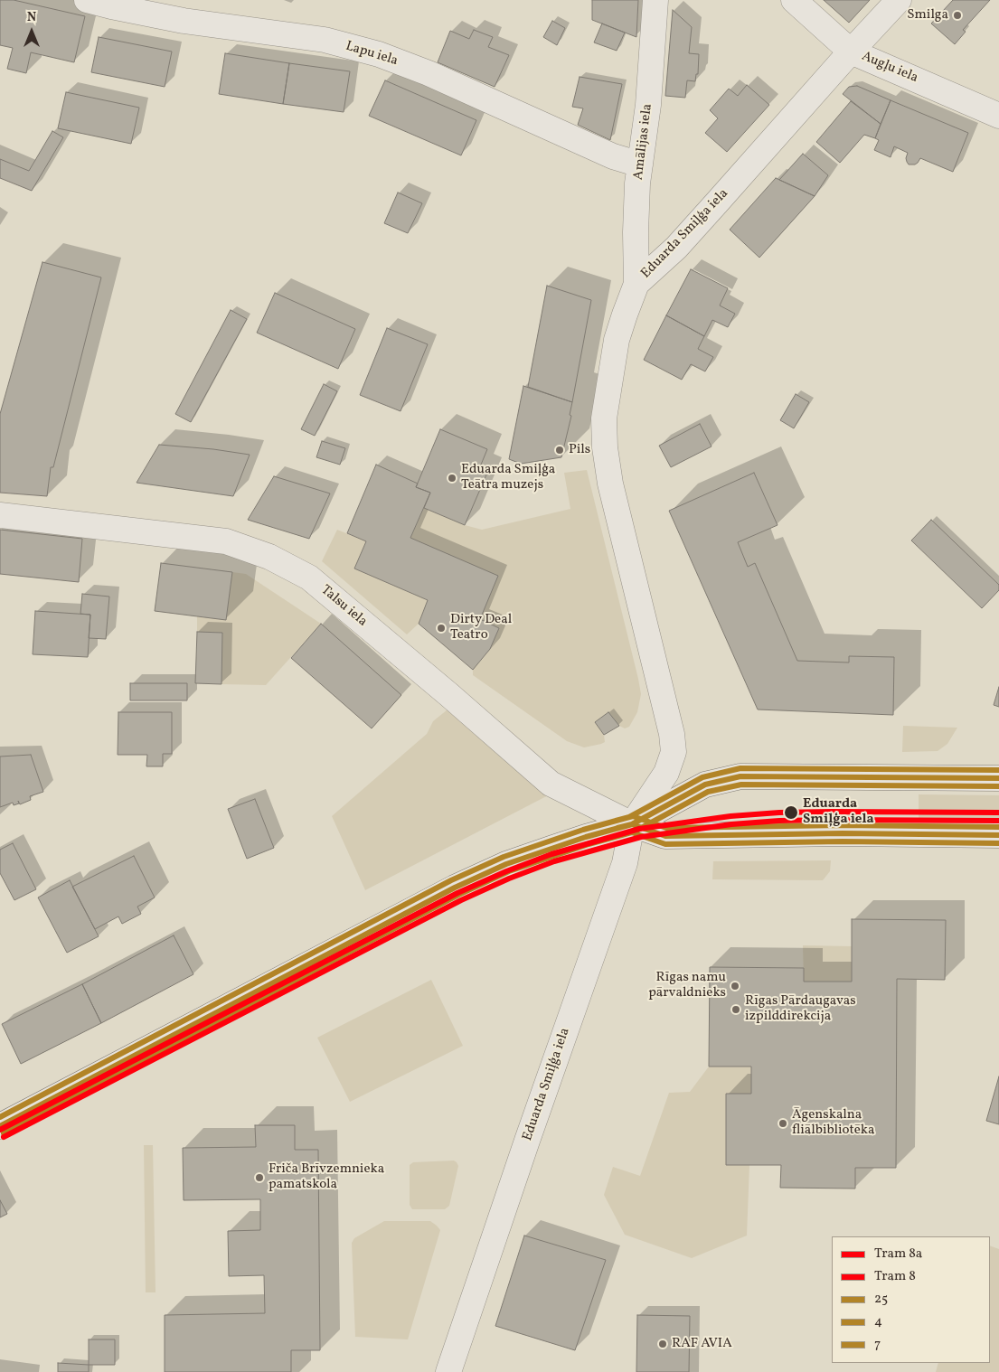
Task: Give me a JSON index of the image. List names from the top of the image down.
{
  "streets": {
    "street": [
      "Lapu iela",
      "Augļu iela",
      "Amālijas iela",
      "Eduarda Smiļģa iela",
      "Talsu iela"
    ]
  },
  "crossings": [
    ["Lapu iela", "Amālijas iela"],
    ["Augļu iela", "Eduarda Smiļģa iela"],
    ["Amālijas iela", "Eduarda Smiļģa iela"],
    ["Eduarda Smiļģa iela", "Talsu iela"]
  ],
  "places": [
    "Smilga",
    "Pils",
    "Eduarda Smiļģa Teātra muzejs",
    "Dirty Deal Teatro",
    "Eduarda Smiļģa iela",
    "Rīgas namu pārvaldnieks",
    "Rīgas Pārdaugavas izpilddirekcija",
    "Āgenskalna fliālbibliotēka",
    "Friča Brīvzemnieka pamatskola",
    "RAF AVIA"
  ],
  "lines": [
    "transit line 7",
    "transit line 25",
    "transit line 4",
    "tram line 8a",
    "tram line 8"
  ],
  "legend": [
    "Tram 8a",
    "Tram 8",
    "25",
    "4",
    "7"
  ],
  "north": "top"
}
